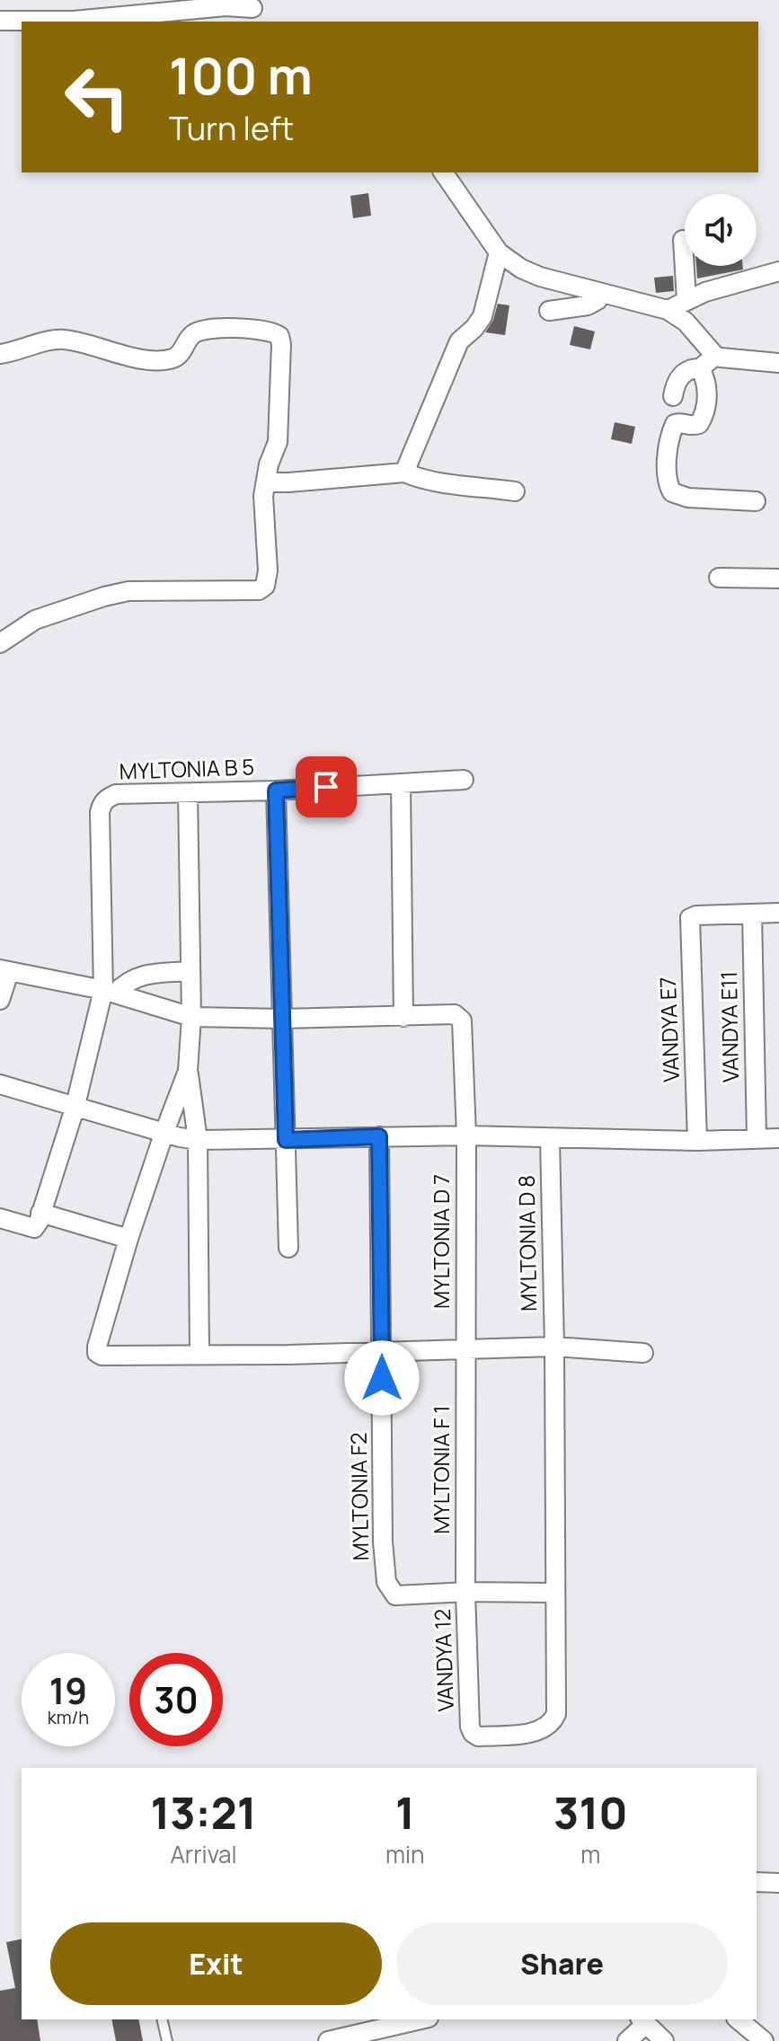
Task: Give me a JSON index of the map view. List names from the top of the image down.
{
  "streets": {
    "street": [
      "MYLTONIA B 5",
      "VANDYA E11",
      "VANDYA E7",
      "MYLTONIA D 7",
      "MYLTONIA D 8",
      "MYLTONIA F 1",
      "MYLTONIA F2",
      "VANDYA 12"
    ]
  },
  "crossings": [
    ["MYLTONIA B 5", "MYLTONIA D 7"],
    ["VANDYA E11", "VANDYA E7"],
    ["MYLTONIA D 7", "MYLTONIA F 1"],
    ["MYLTONIA D 8", "VANDYA 12"],
    ["MYLTONIA F 1", "MYLTONIA F2"],
    ["MYLTONIA F 1", "VANDYA 12"],
    ["MYLTONIA F2", "VANDYA 12"]
  ],
  "page": {
    "turn": ["100 m", "Turn left"],
    "speed": "19 km/h",
    "limit": "30",
    "eta": [
      "13:21",
      "Arrival",
      "1",
      "min",
      "310",
      "m"
    ],
    "buttons": ["Exit", "Share"]
  }
}
